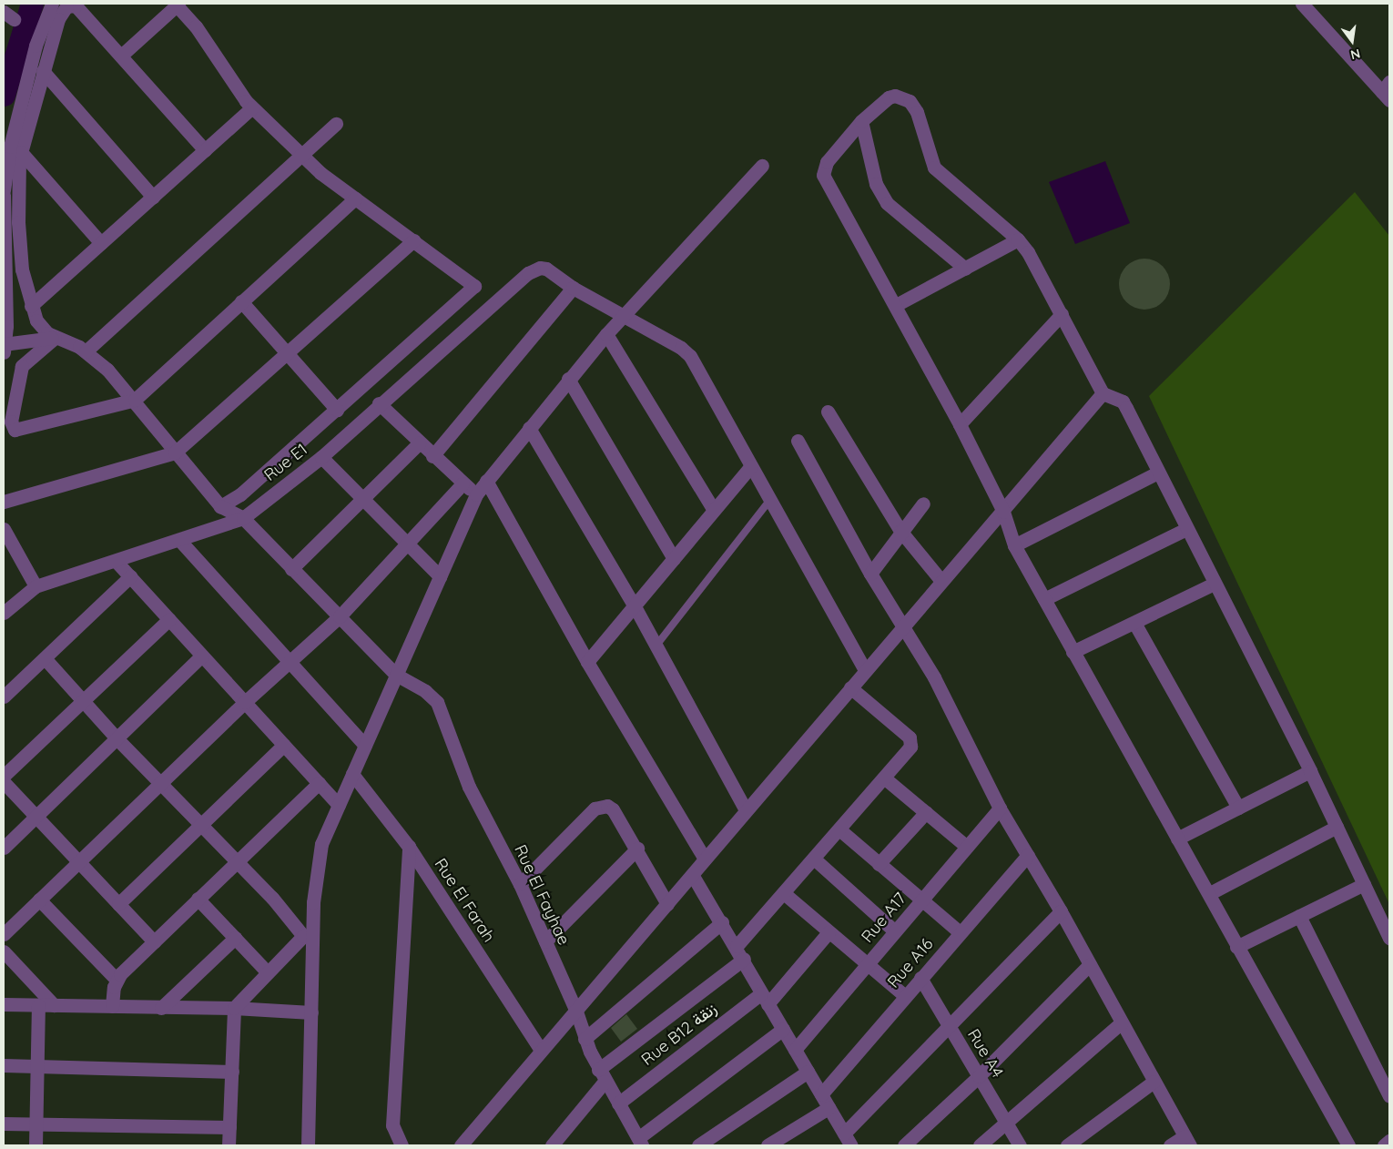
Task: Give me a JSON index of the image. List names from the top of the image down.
{
  "streets": {
    "street": [
      "Rue E1",
      "Rue El Fayhae",
      "Rue El Farah",
      "Rue A17",
      "Rue A16",
      "Rue B12 زنقة",
      "Rue A4"
    ]
  },
  "crossings": [
    ["Rue E1", "Rue El Fayhae"],
    ["Rue El Fayhae", "Rue B12 زنقة"],
    ["Rue A16", "Rue A4"]
  ],
  "north": "bottom"
}
